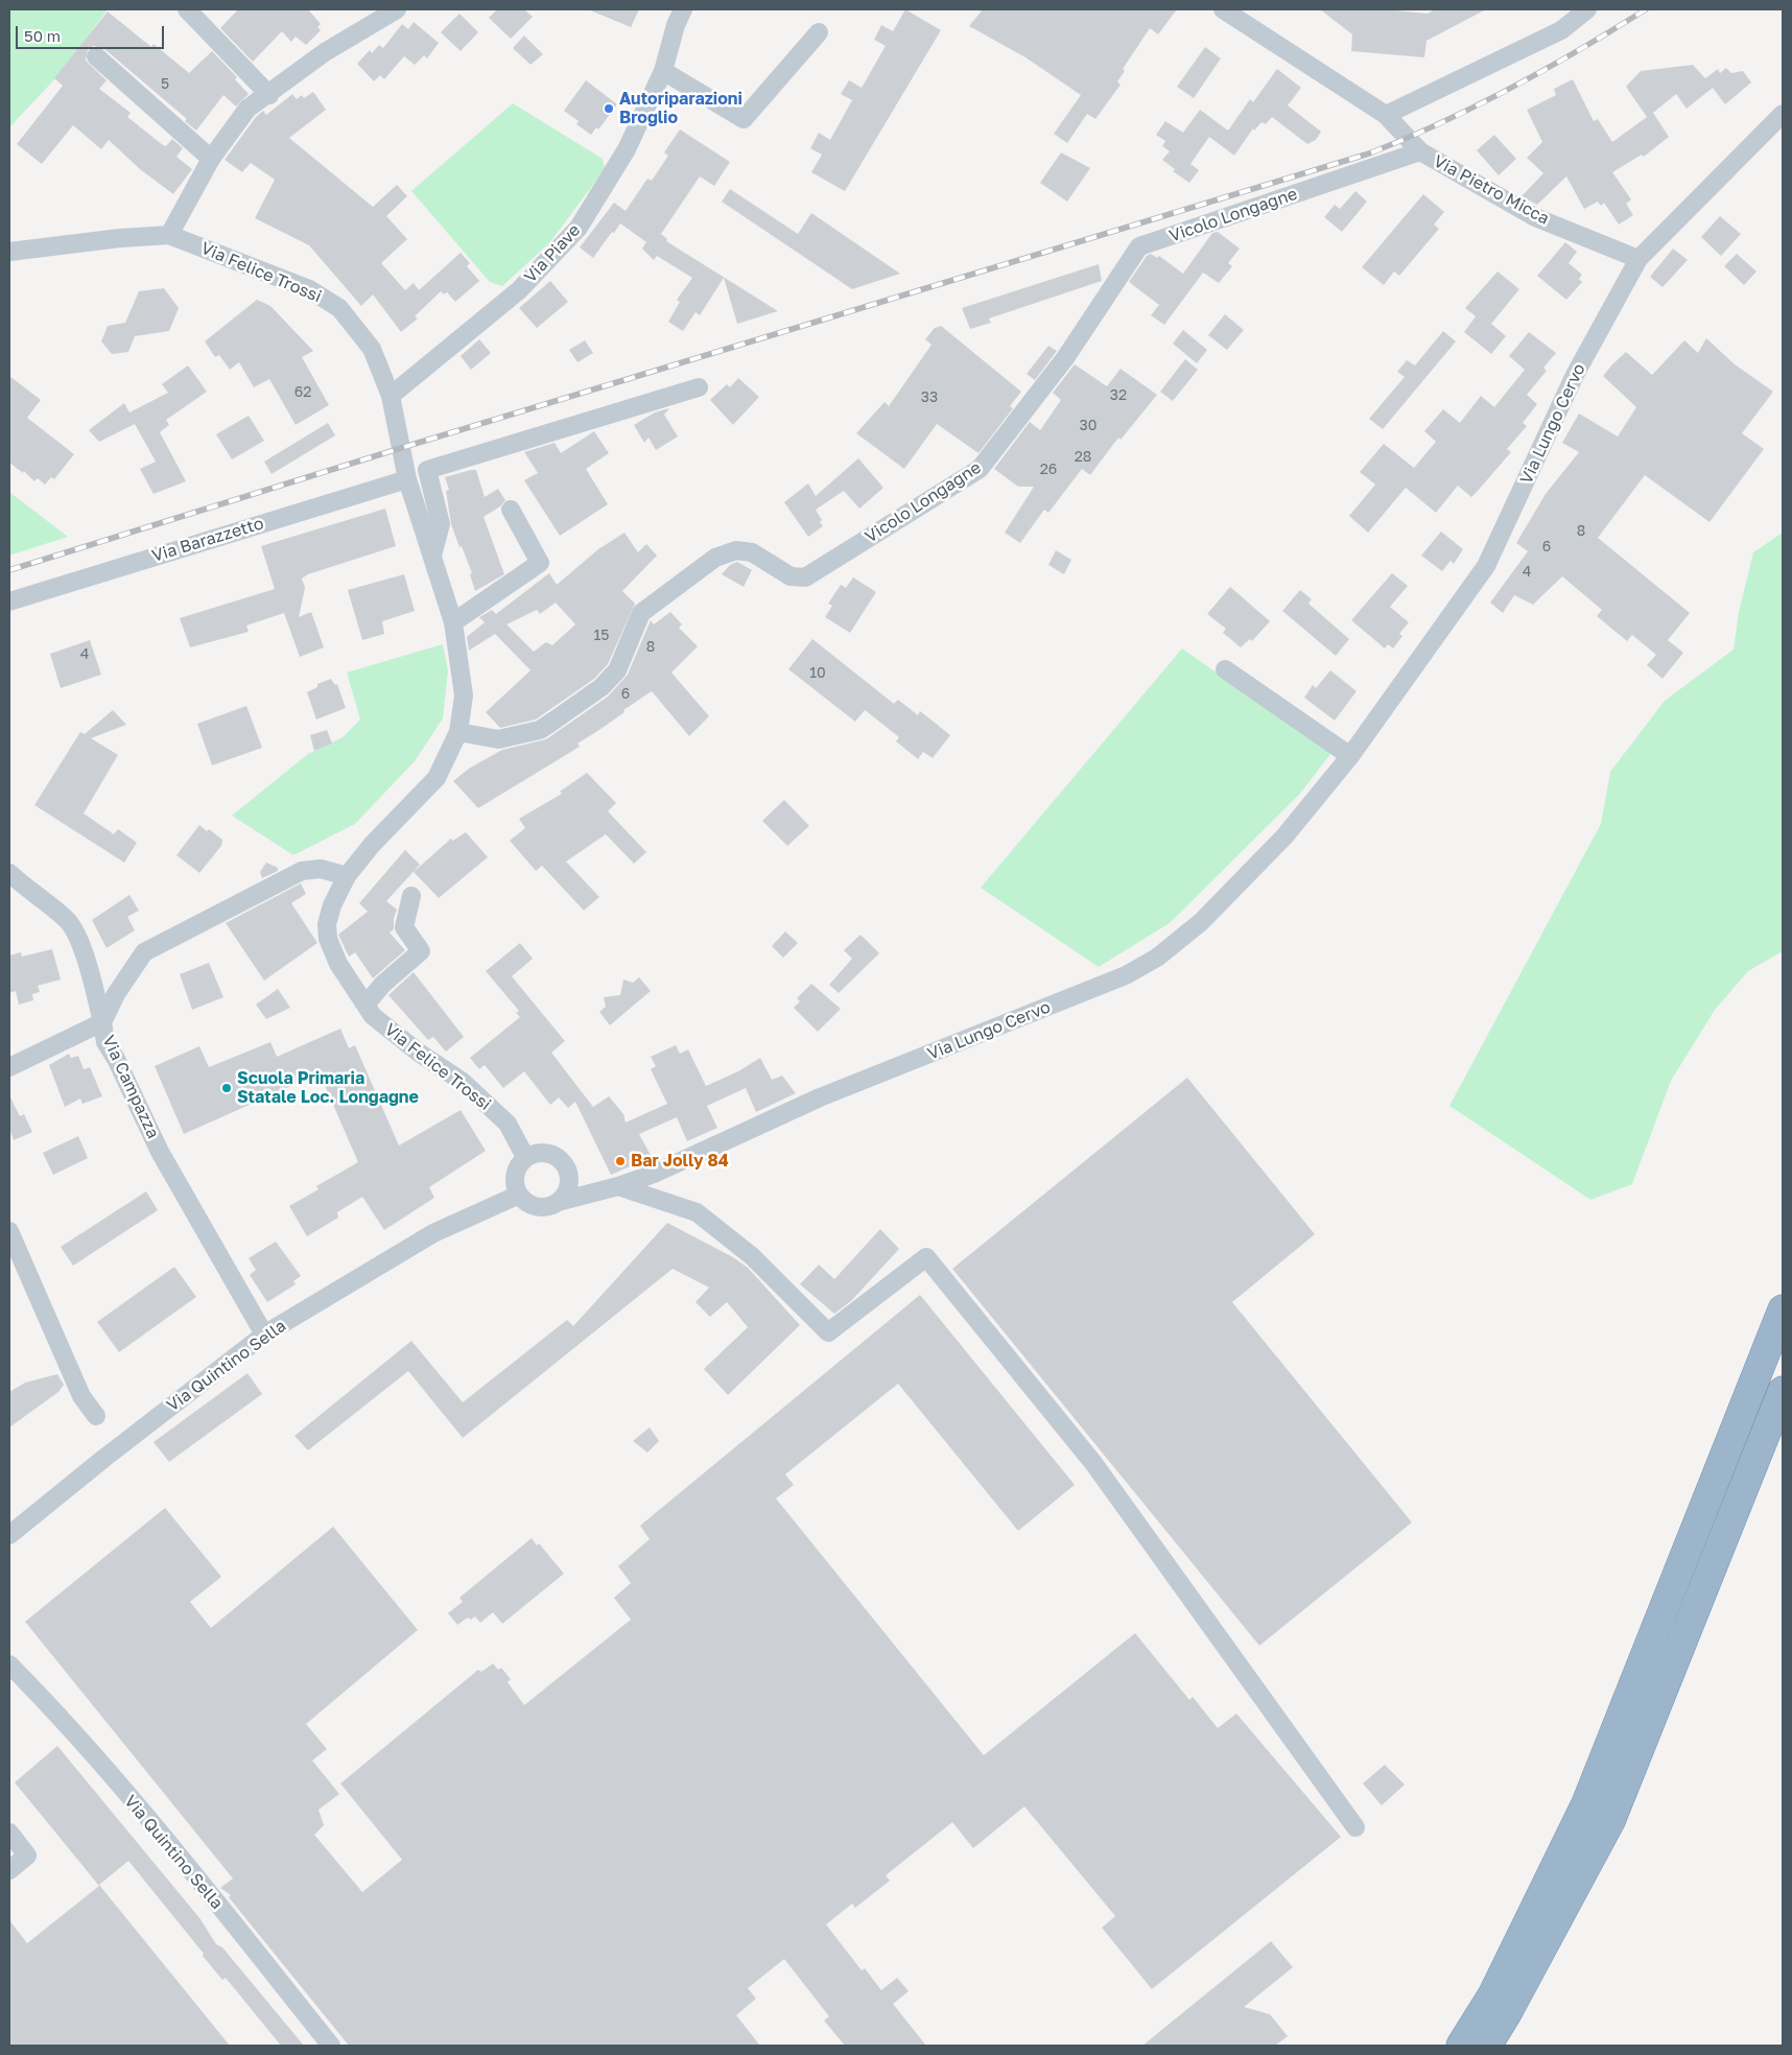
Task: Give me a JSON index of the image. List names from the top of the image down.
{
  "streets": {
    "street": [
      "Via Pietro Micca",
      "Vicolo Longagne",
      "Via Piave",
      "Via Felice Trossi",
      "Via Lungo Cervo",
      "Via Barazzetto",
      "Via Campazza",
      "Via Quintino Sella"
    ]
  },
  "crossings": [
    ["Via Pietro Micca", "Vicolo Longagne"],
    ["Via Pietro Micca", "Via Lungo Cervo"],
    ["Vicolo Longagne", "Via Felice Trossi"],
    ["Via Piave", "Via Felice Trossi"],
    ["Via Felice Trossi", "Via Lungo Cervo"],
    ["Via Felice Trossi", "Via Barazzetto"],
    ["Via Felice Trossi", "Via Campazza"],
    ["Via Felice Trossi", "Via Quintino Sella"],
    ["Via Lungo Cervo", "Via Quintino Sella"],
    ["Via Campazza", "Via Quintino Sella"]
  ],
  "places": ["Autoriparazioni Broglio", "Scuola Primaria Statale Loc. Longagne", "Bar Jolly 84"],
  "house_numbers": [
    "5",
    "62",
    "32",
    "33",
    "30",
    "28",
    "26",
    "8",
    "6",
    "4",
    "15",
    "8",
    "4",
    "10",
    "6"
  ],
  "scale_bar": "50 m"
}
